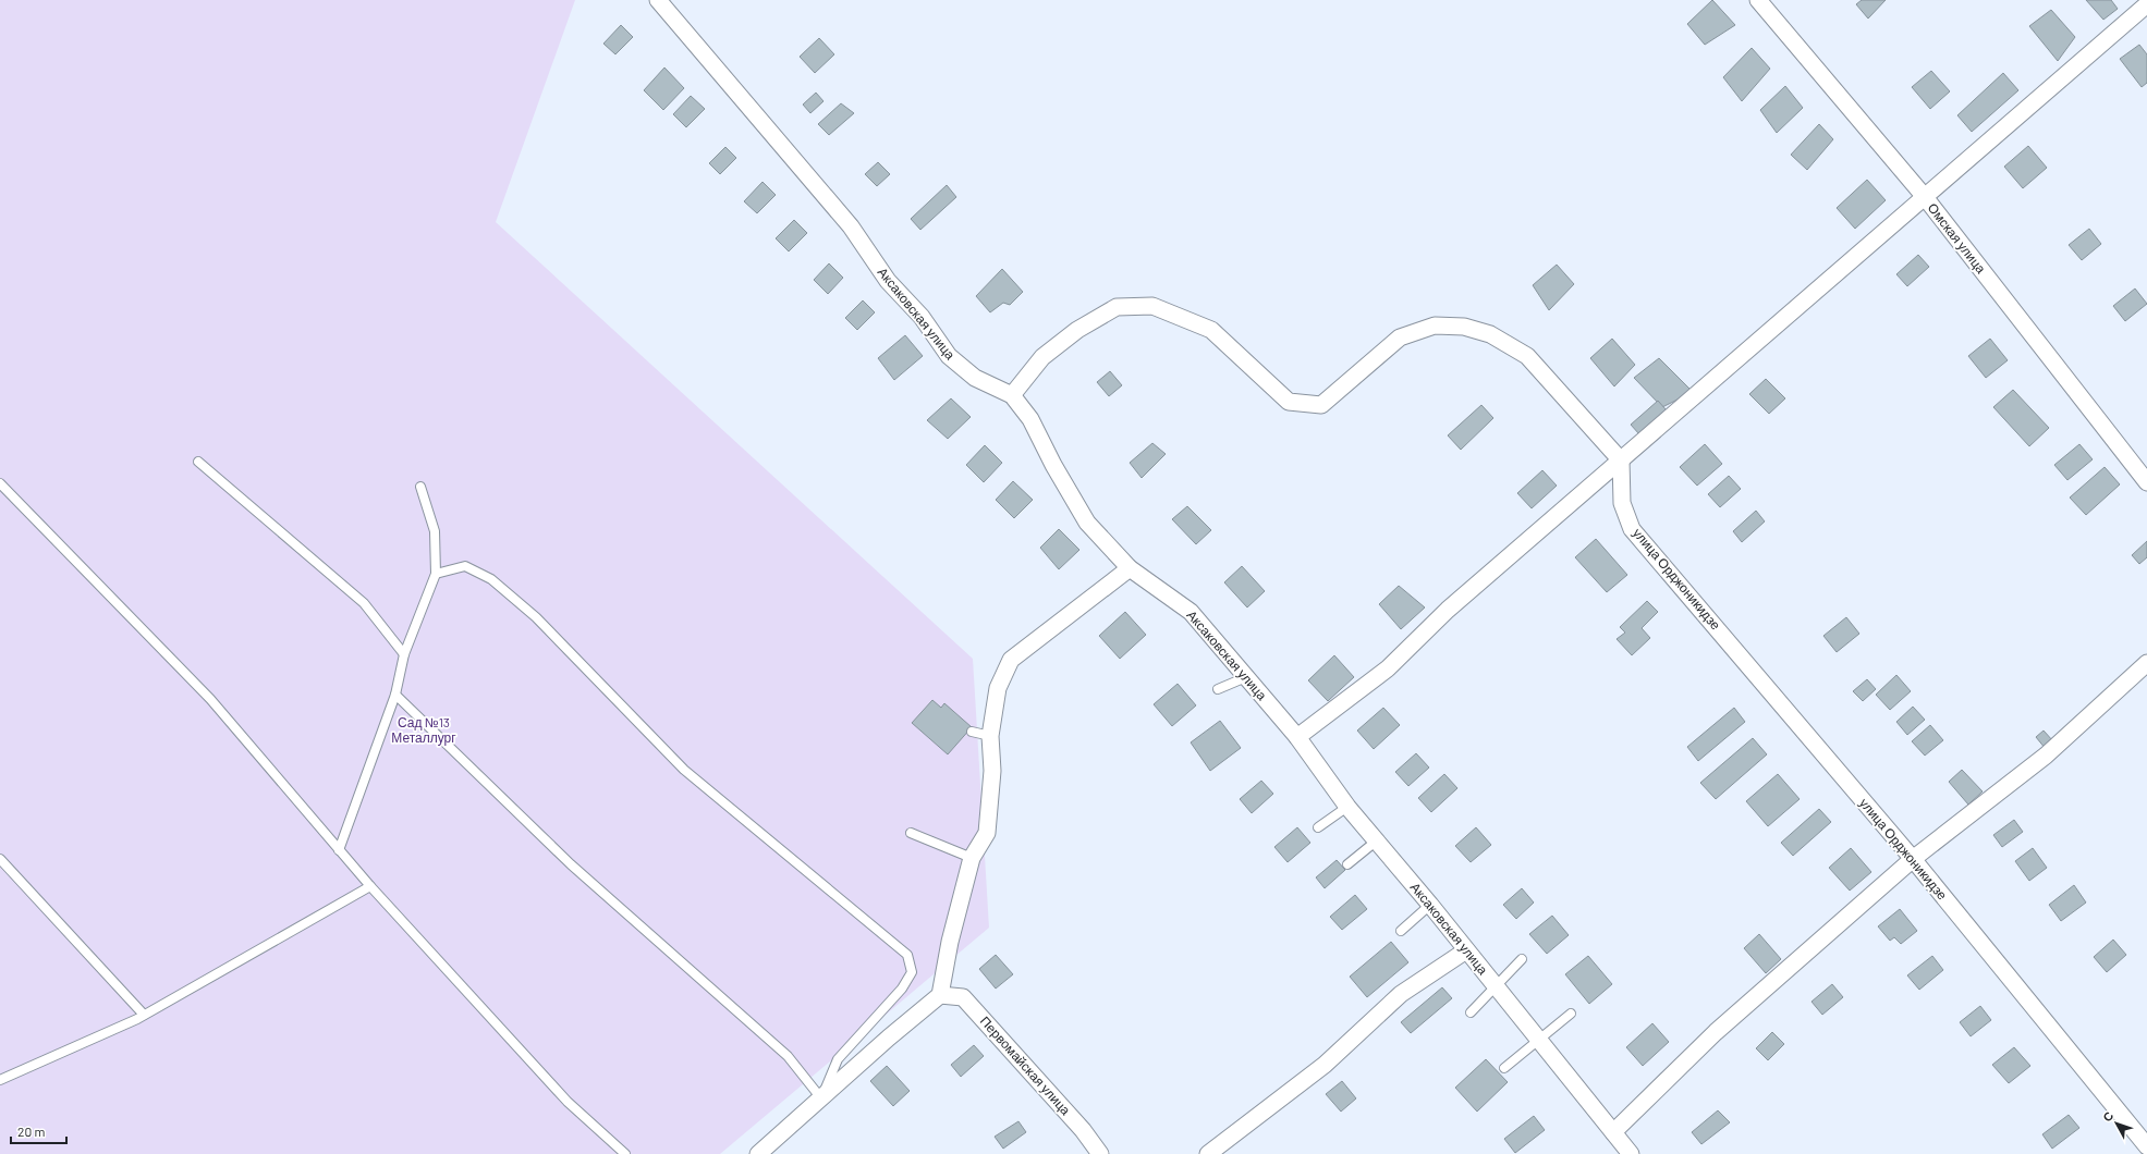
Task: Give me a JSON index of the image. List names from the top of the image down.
{
  "streets": {
    "street": [
      "Омская улица",
      "Аксаковская улица",
      "улица Орджоникидзе",
      "Первомайская улица"
    ]
  },
  "parks": ["Сад №13 Металлург"],
  "scale_bar": "20 m",
  "north": "top left"
}
